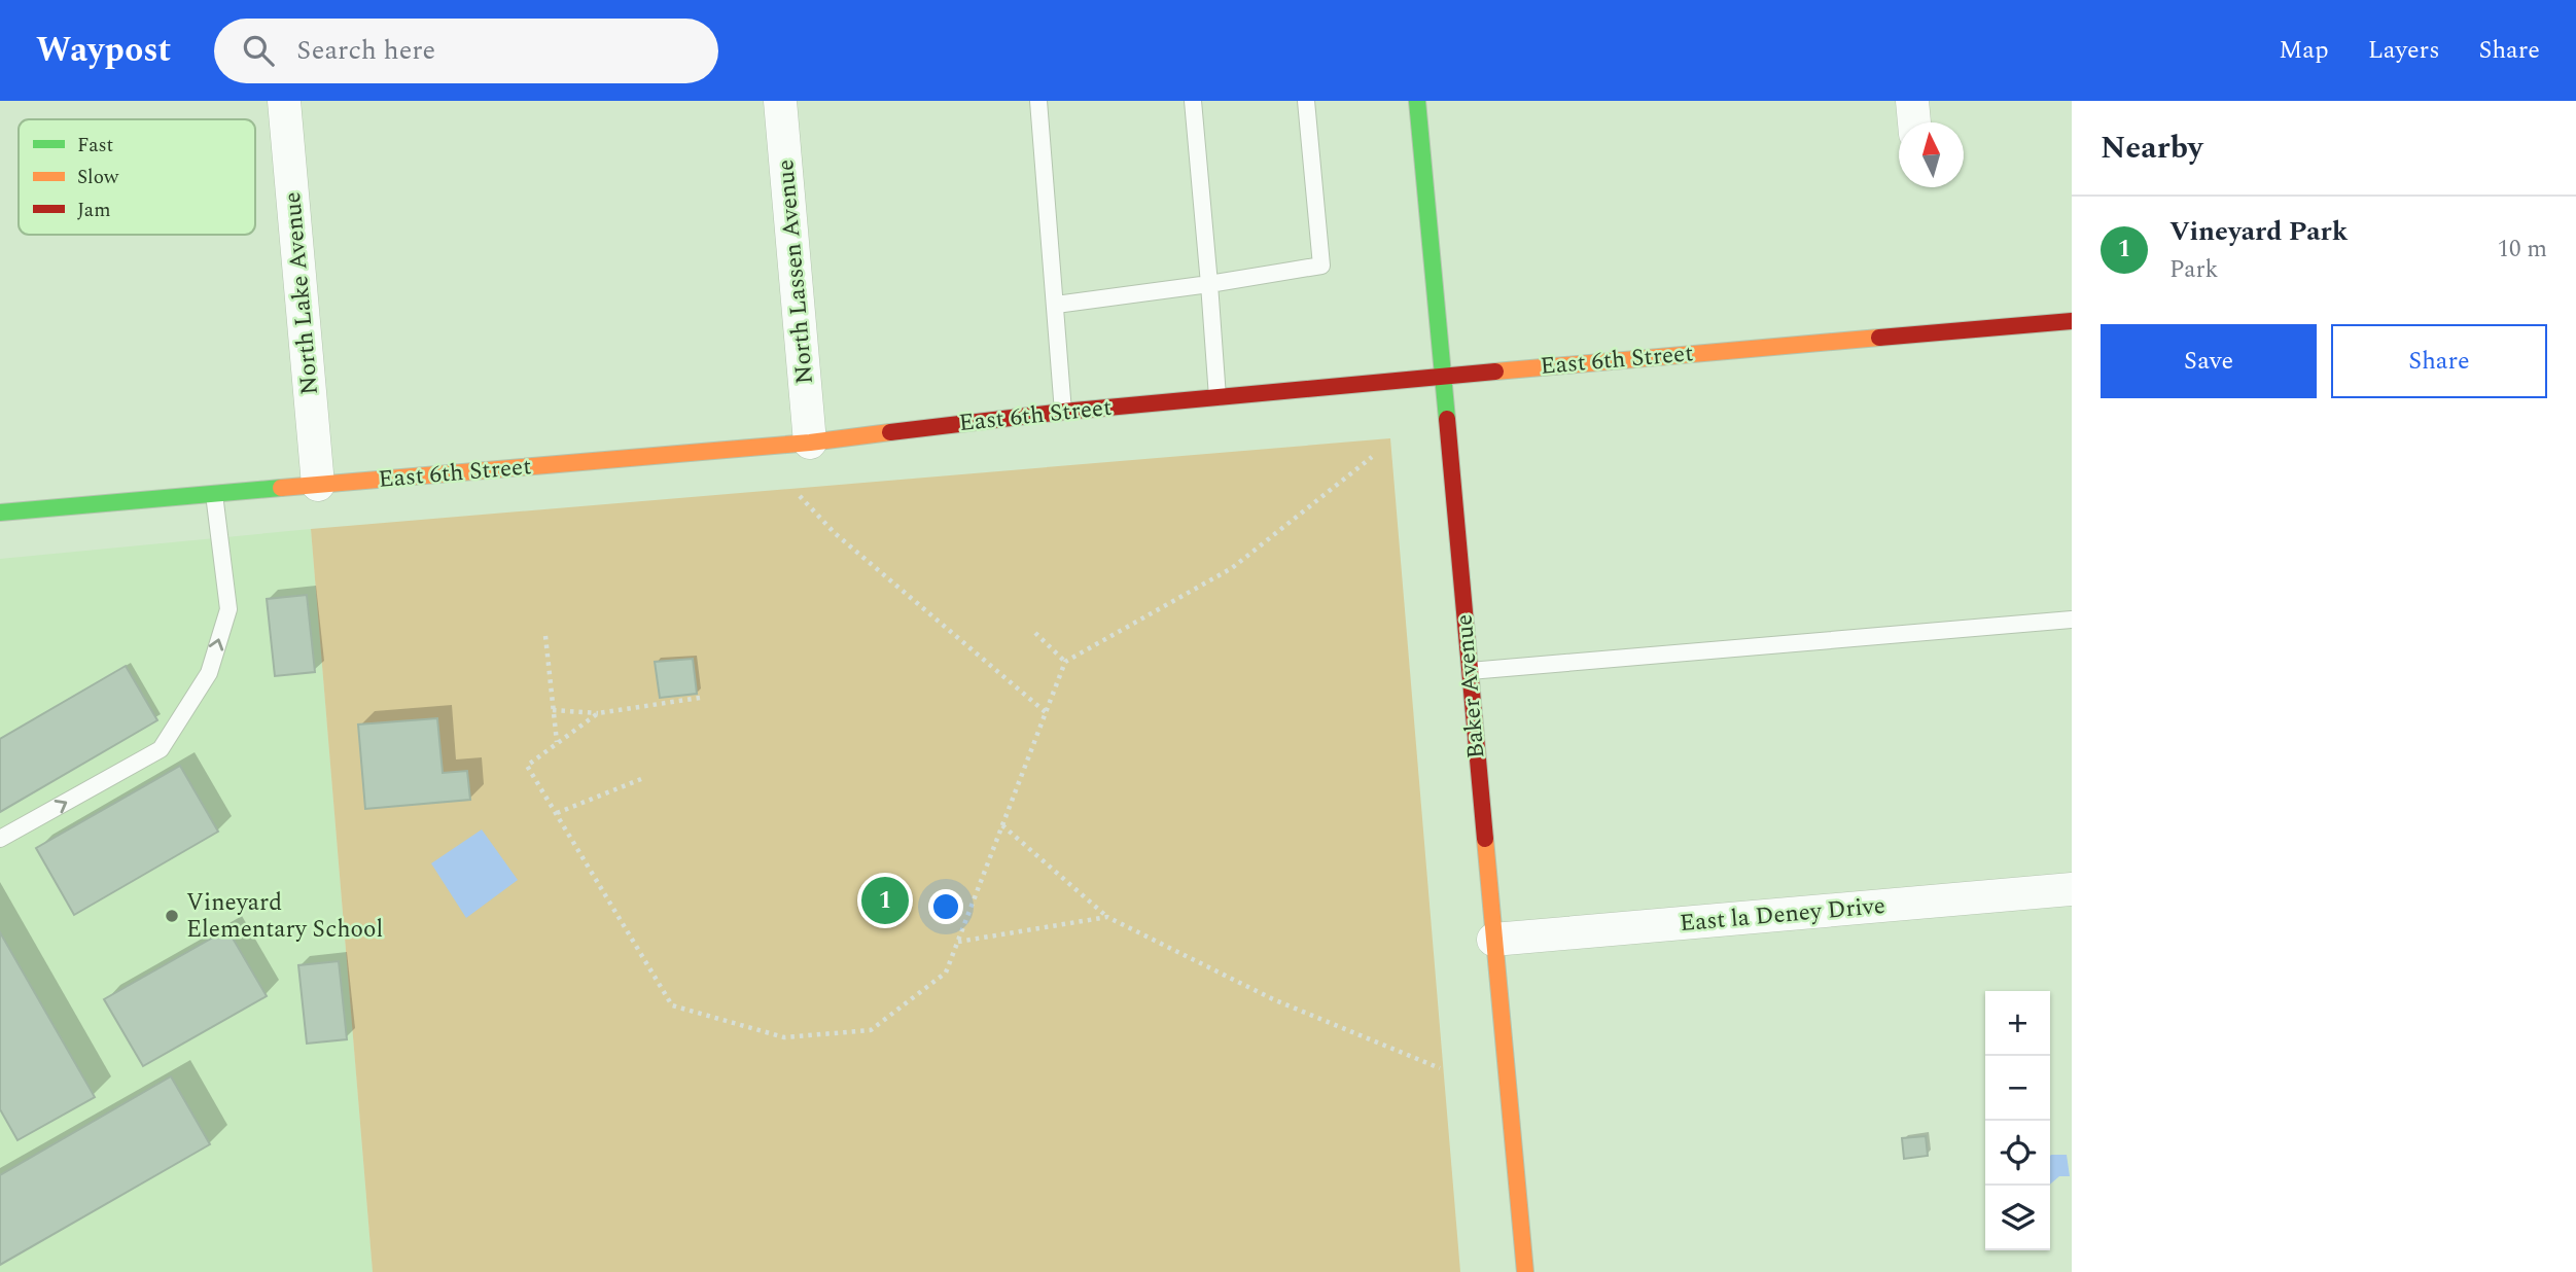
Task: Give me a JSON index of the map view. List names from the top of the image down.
{
  "streets": {
    "main road": ["East 6th Street", "Baker Avenue"],
    "street": ["North Lassen Avenue", "North Lake Avenue", "East la Deney Drive"]
  },
  "crossings": [
    ["North Lassen Avenue", "East 6th Street"],
    ["North Lake Avenue", "East 6th Street"],
    ["East 6th Street", "Baker Avenue"],
    ["Baker Avenue", "East la Deney Drive"]
  ],
  "places": ["Vineyard Elementary School"],
  "legend": ["Fast", "Slow", "Jam"],
  "north": "top",
  "page": {
    "header": "Waypost",
    "search": "Search here",
    "nav": ["Map", "Layers", "Share"],
    "heading": "Nearby",
    "list": [
      {
        "mark": "1",
        "name": "Vineyard Park",
        "note": "Park",
        "value": "10 m"
      }
    ],
    "buttons": ["Save", "Share"],
    "pins": "1",
    "map_buttons": ["+", "−"]
  }
}
